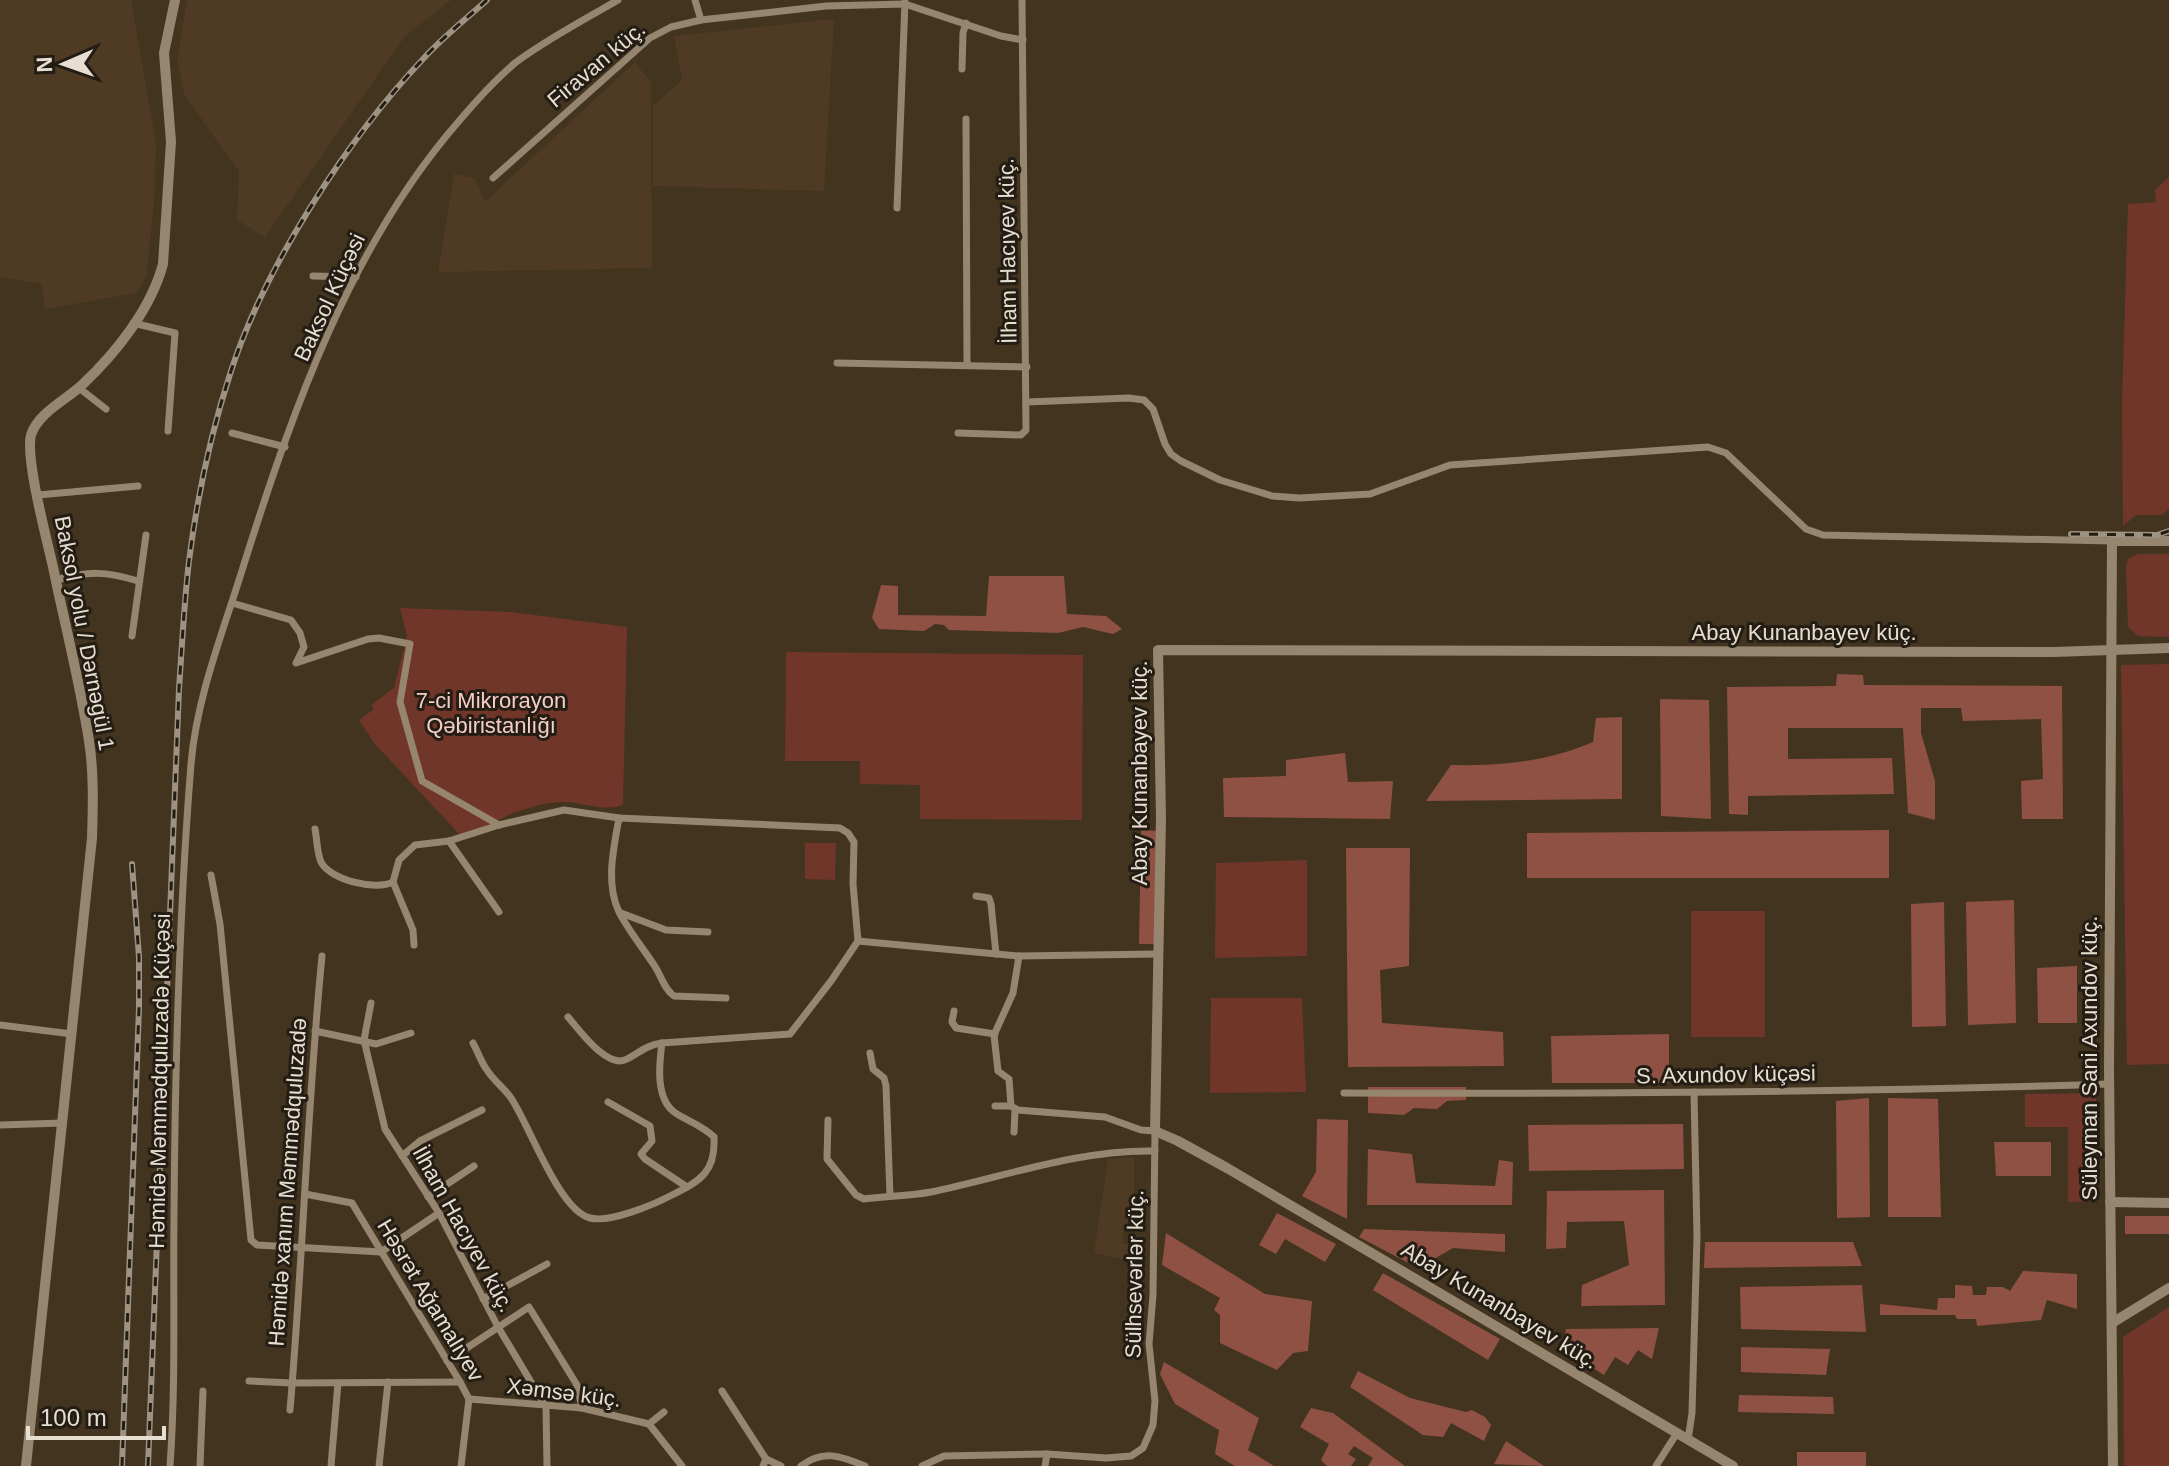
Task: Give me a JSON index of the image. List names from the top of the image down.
{
  "streets": {
    "street": [
      "Firavan küç.",
      "İlham Hacıyev küç.",
      "Baksol Küçəsi",
      "Abay Kunanbayev küç.",
      "Baksol yolu / Dərnəgül 1",
      "Süleyman Sani Axundov küç.",
      "S. Axundov küçəsi",
      "Həmidə Məmmədquluzadə Küçəsi",
      "Həmidə xanım Məmmədquluzadə",
      "Sülhsevərlər küç.",
      "Həsrət Ağamalıyev",
      "Xəmsə küç."
    ]
  },
  "crossings": [
    ["Firavan küç.", "İlham Hacıyev küç."],
    ["İlham Hacıyev küç.", "Xəmsə küç."],
    ["Baksol Küçəsi", "Həmidə Məmmədquluzadə Küçəsi"],
    ["Abay Kunanbayev küç.", "Süleyman Sani Axundov küç."],
    ["Abay Kunanbayev küç.", "Sülhsevərlər küç."],
    ["Süleyman Sani Axundov küç.", "S. Axundov küçəsi"],
    ["Həmidə xanım Məmmədquluzadə", "Həsrət Ağamalıyev"],
    ["Həsrət Ağamalıyev", "Xəmsə küç."]
  ],
  "parks": ["7-ci Mikrorayon Qəbiristanlığı"],
  "scale_bar": "100 m",
  "north": "left"
}
